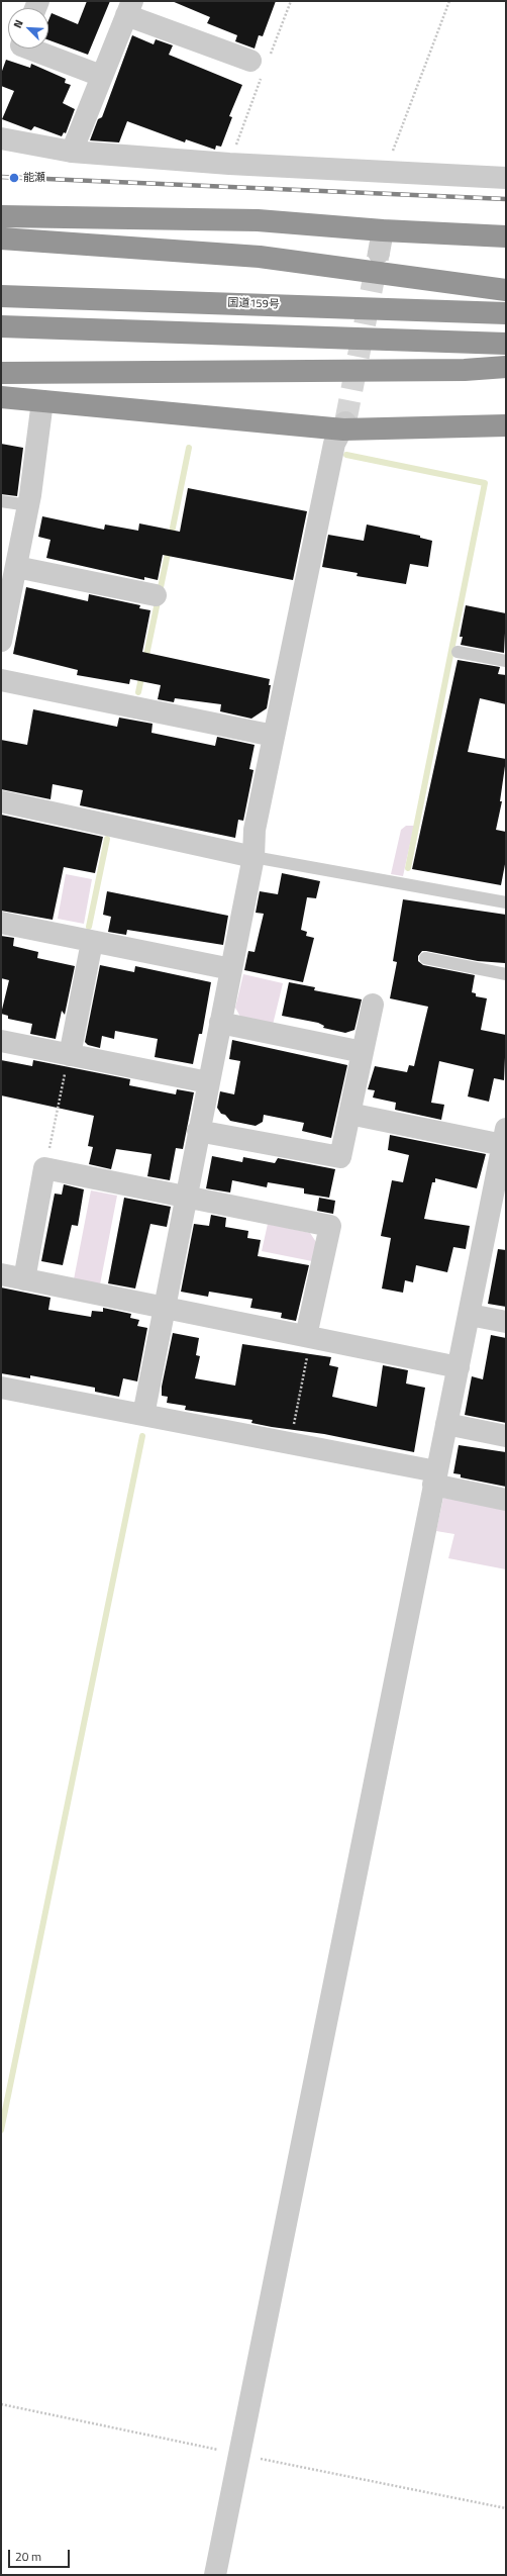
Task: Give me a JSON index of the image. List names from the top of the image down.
{
  "streets": {
    "highway": ["国道159号"]
  },
  "places": ["能瀬"],
  "scale_bar": "20 m",
  "north": "top left"
}
